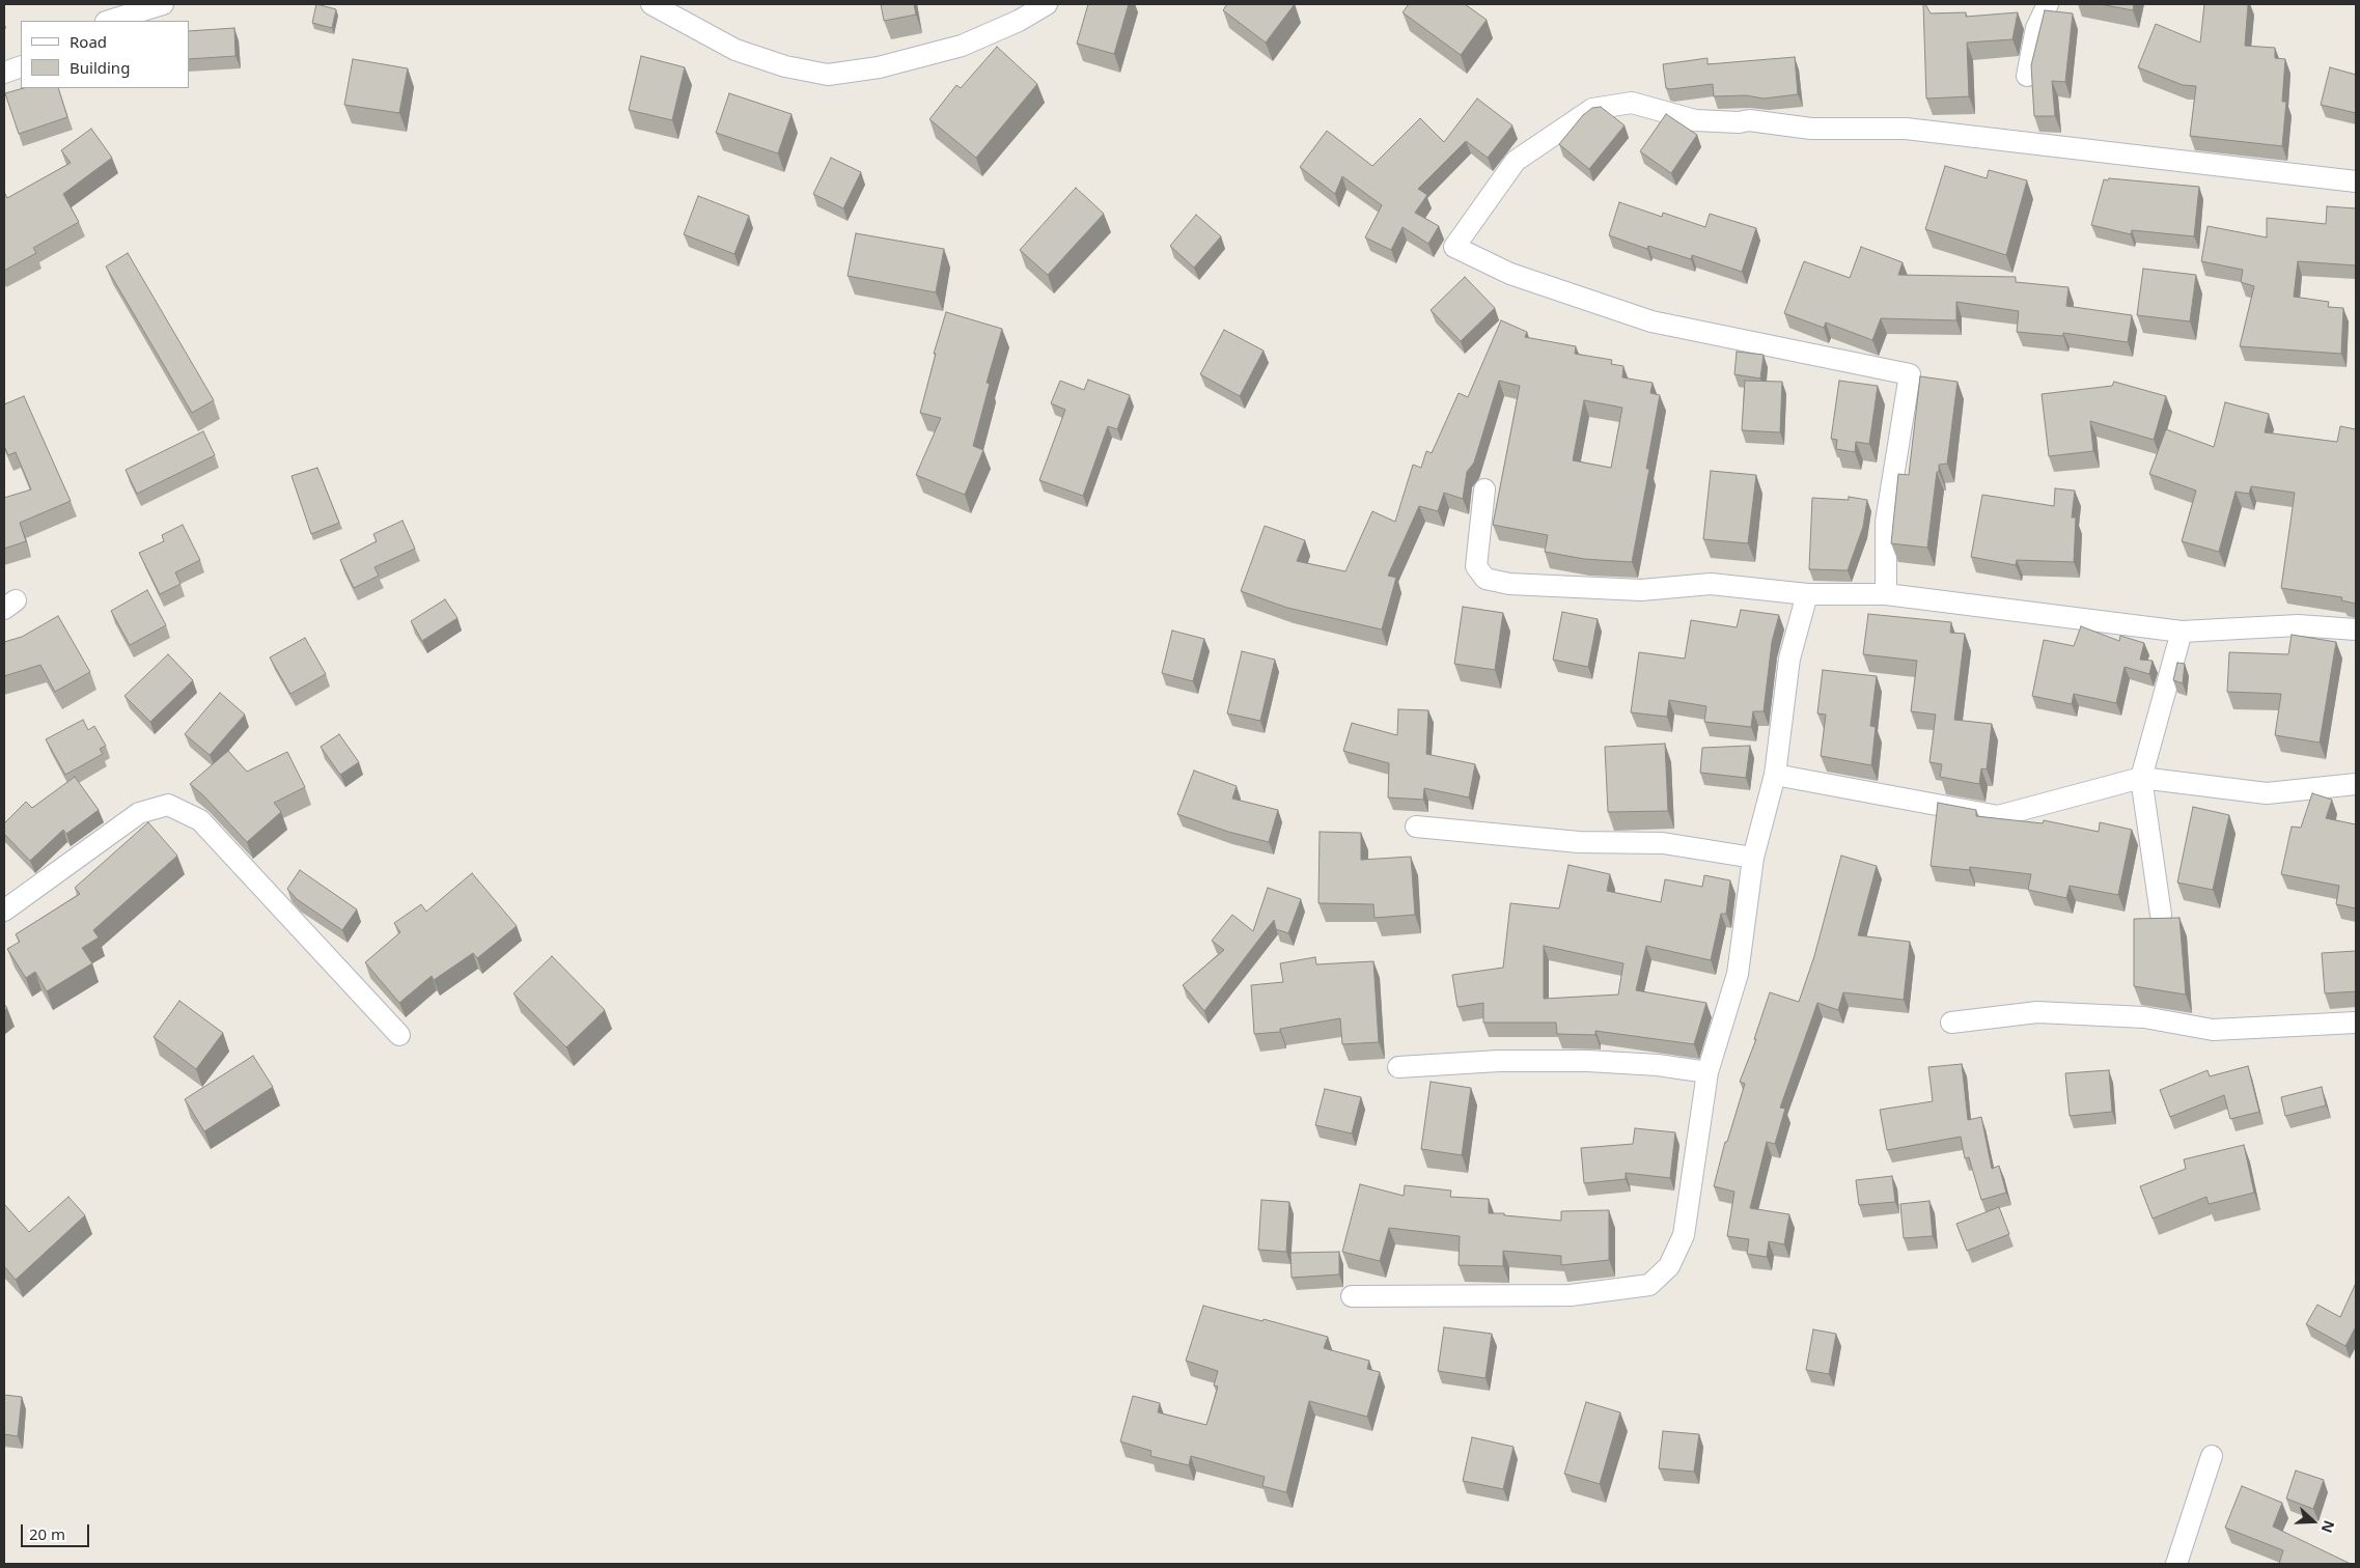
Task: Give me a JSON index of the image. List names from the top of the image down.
{
  "legend": ["Road", "Building"],
  "scale_bar": "20 m",
  "north": "right"
}
